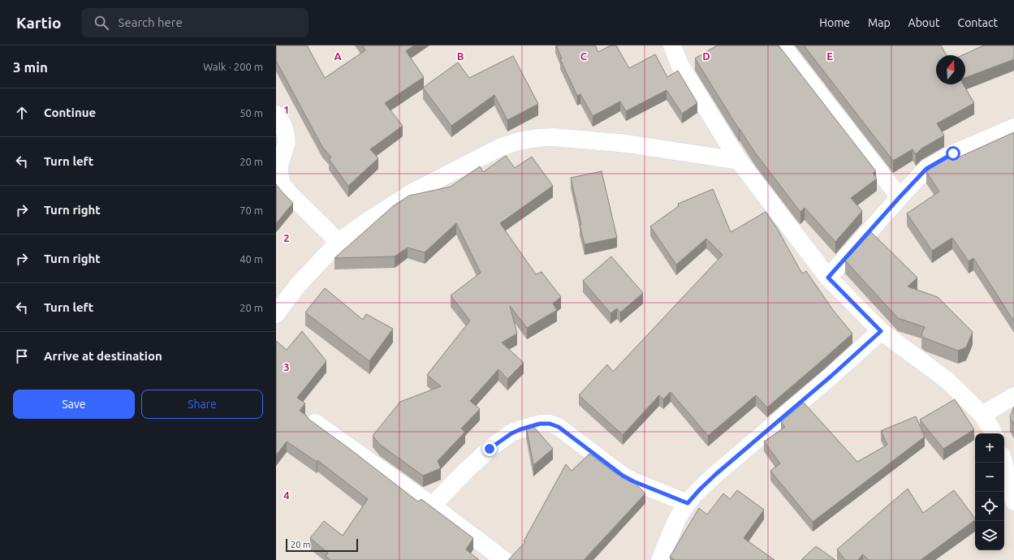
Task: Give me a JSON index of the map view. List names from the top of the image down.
{
  "scale_bar": "20 m",
  "north": "top",
  "page": {
    "header": "Kartio",
    "search": "Search here",
    "nav": [
      "Home",
      "Map",
      "About",
      "Contact"
    ],
    "heading": ["3 min", "Walk · 200 m"],
    "list": [
      ["Continue", "50 m"],
      ["Turn left", "20 m"],
      ["Turn right", "70 m"],
      ["Turn right", "40 m"],
      ["Turn left", "20 m"],
      "Arrive at destination"
    ],
    "buttons": ["Save", "Share"],
    "map_buttons": ["+", "−"],
    "scale": "20 m"
  },
  "grid": {
    "columns": [
      "A",
      "B",
      "C",
      "D",
      "E"
    ],
    "rows": [
      "1",
      "2",
      "3",
      "4"
    ]
  }
}
